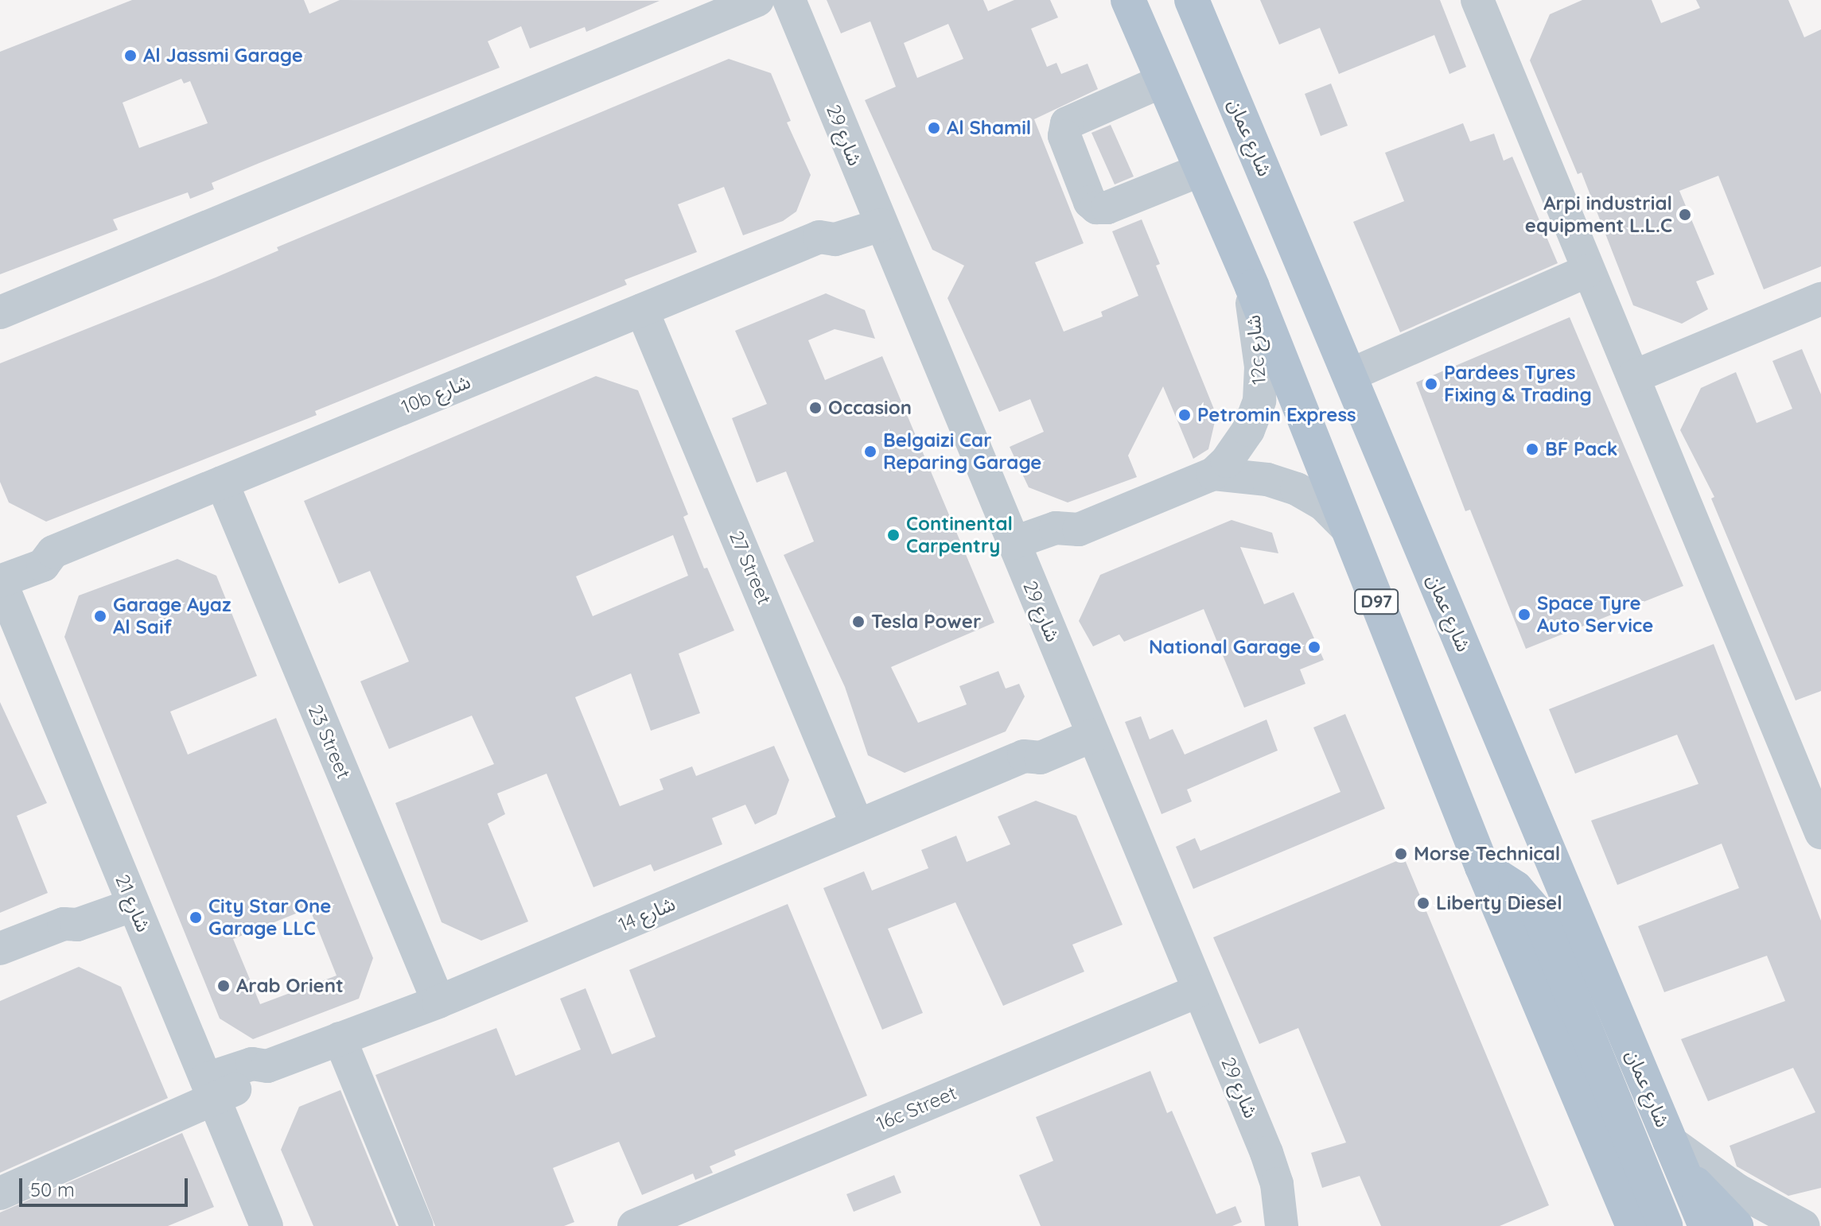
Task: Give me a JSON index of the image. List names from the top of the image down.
{
  "streets": {
    "main road": ["شارع عمان", "D97"],
    "street": [
      "شارع 29",
      "12c شارع",
      "10b شارع",
      "27 Street",
      "23 Street",
      "شارع 21",
      "شارع 14",
      "16c Street"
    ]
  },
  "crossings": [
    ["شارع 29", "12c شارع"],
    ["شارع 29", "10b شارع"],
    ["شارع 29", "شارع 14"],
    ["شارع 29", "16c Street"],
    ["12c شارع", "D97"],
    ["10b شارع", "27 Street"],
    ["10b شارع", "23 Street"],
    ["10b شارع", "شارع 21"],
    ["27 Street", "شارع 14"],
    ["23 Street", "شارع 14"],
    ["شارع 21", "شارع 14"]
  ],
  "places": [
    "Al Jassmi Garage",
    "Al Shamil",
    "Arpi industrial equipment L.L.C",
    "Pardees Tyres Fixing & Trading",
    "Occasion",
    "Petromin Express",
    "BF Pack",
    "Belgaizi Car Reparing Garage",
    "Continental Carpentry",
    "Space Tyre Auto Service",
    "Garage Ayaz Al Saif",
    "Tesla Power",
    "National Garage",
    "Morse Technical",
    "Liberty Diesel",
    "City Star One Garage LLC",
    "Arab Orient"
  ],
  "scale_bar": "50 m"
}
